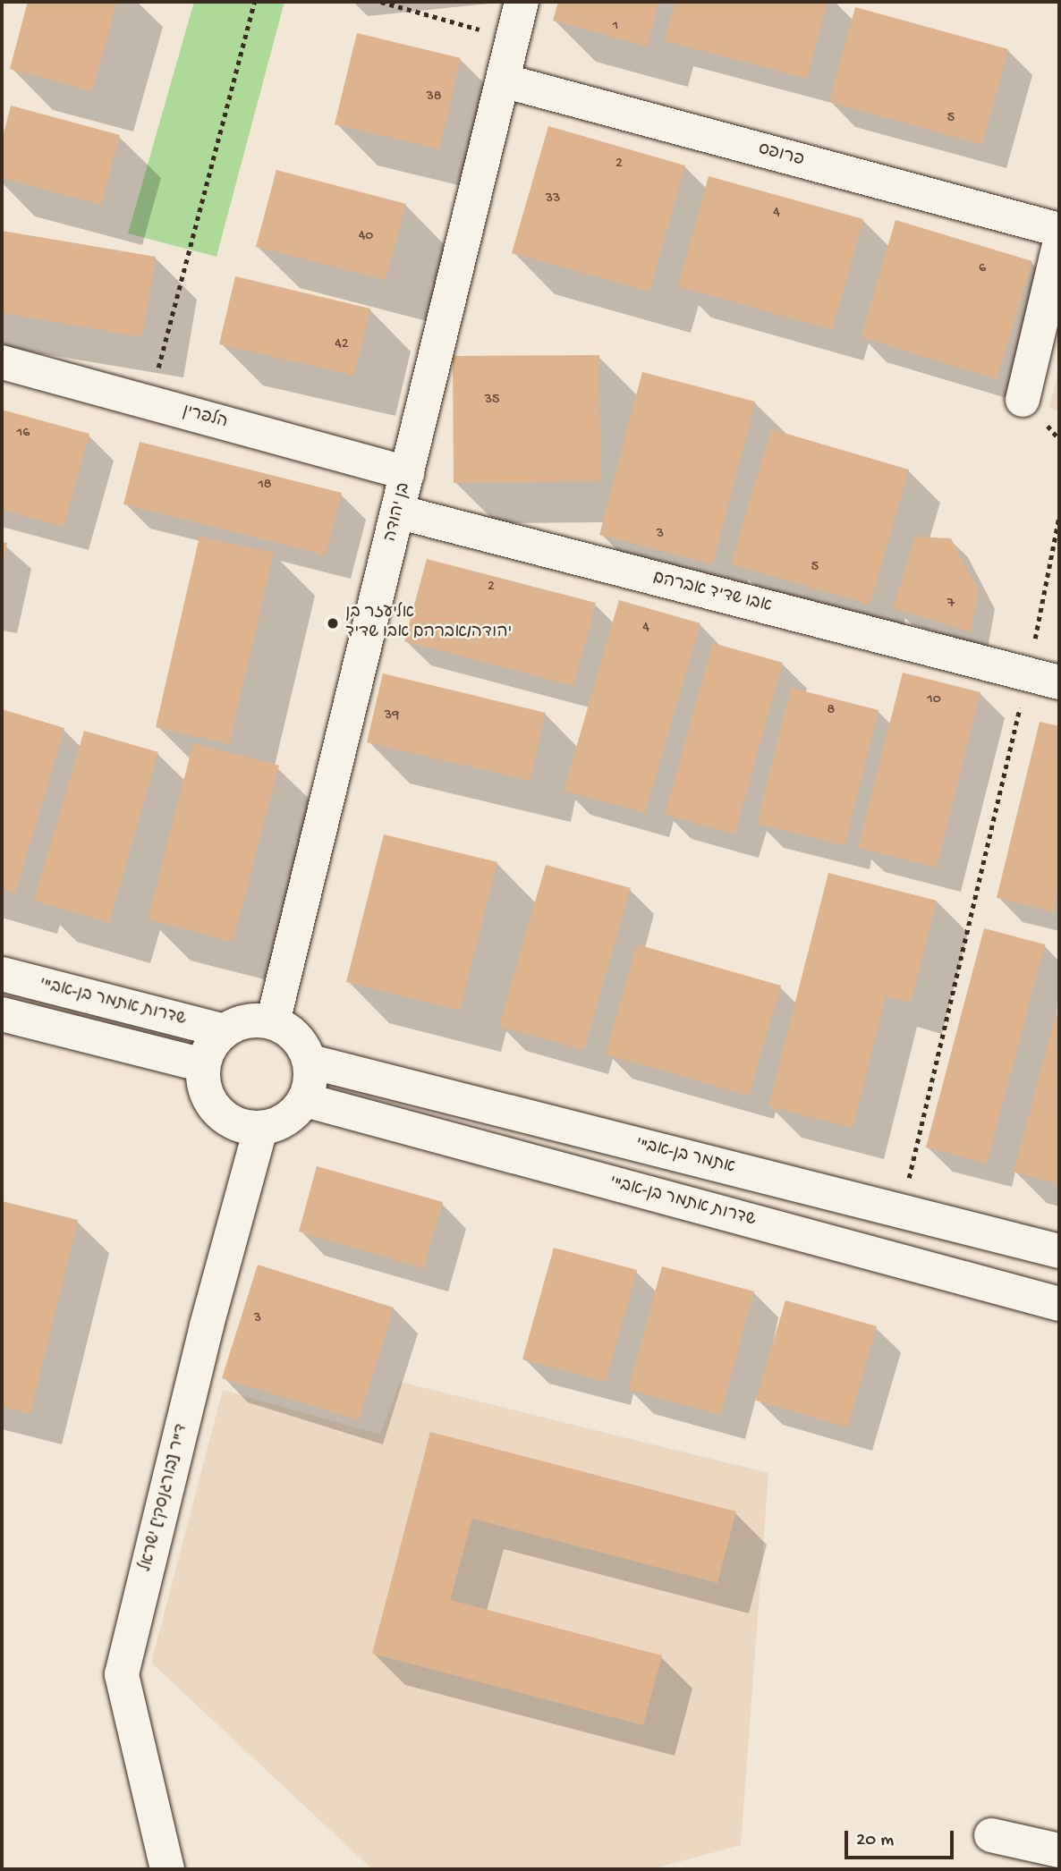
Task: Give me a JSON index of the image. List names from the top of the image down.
{
  "streets": {
    "street": [
      "פרופס",
      "הלפרין",
      "בן יהודה",
      "אבו שדיד אברהם",
      "שדרות אתמר בן-אב\"י",
      "אתמר בן-אב\"י",
      "ד\"ר [בורגנסקי] ישראל"
    ]
  },
  "crossings": [
    ["פרופס", "בן יהודה"],
    ["הלפרין", "בן יהודה"],
    ["בן יהודה", "אבו שדיד אברהם"],
    ["בן יהודה", "שדרות אתמר בן-אב\"י"],
    ["בן יהודה", "אתמר בן-אב\"י"],
    ["בן יהודה", "ד\"ר [בורגנסקי] ישראל"],
    ["שדרות אתמר בן-אב\"י", "אתמר בן-אב\"י"],
    ["שדרות אתמר בן-אב\"י", "ד\"ר [בורגנסקי] ישראל"],
    ["אתמר בן-אב\"י", "ד\"ר [בורגנסקי] ישראל"]
  ],
  "places": ["אליעזר בן יהודה/אברהם אבו שדיד"],
  "house_numbers": [
    "1",
    "38",
    "5",
    "2",
    "33",
    "4",
    "40",
    "6",
    "42",
    "35",
    "16",
    "18",
    "3",
    "5",
    "2",
    "7",
    "4",
    "10",
    "8",
    "39",
    "3"
  ],
  "scale_bar": "20 m"
}
